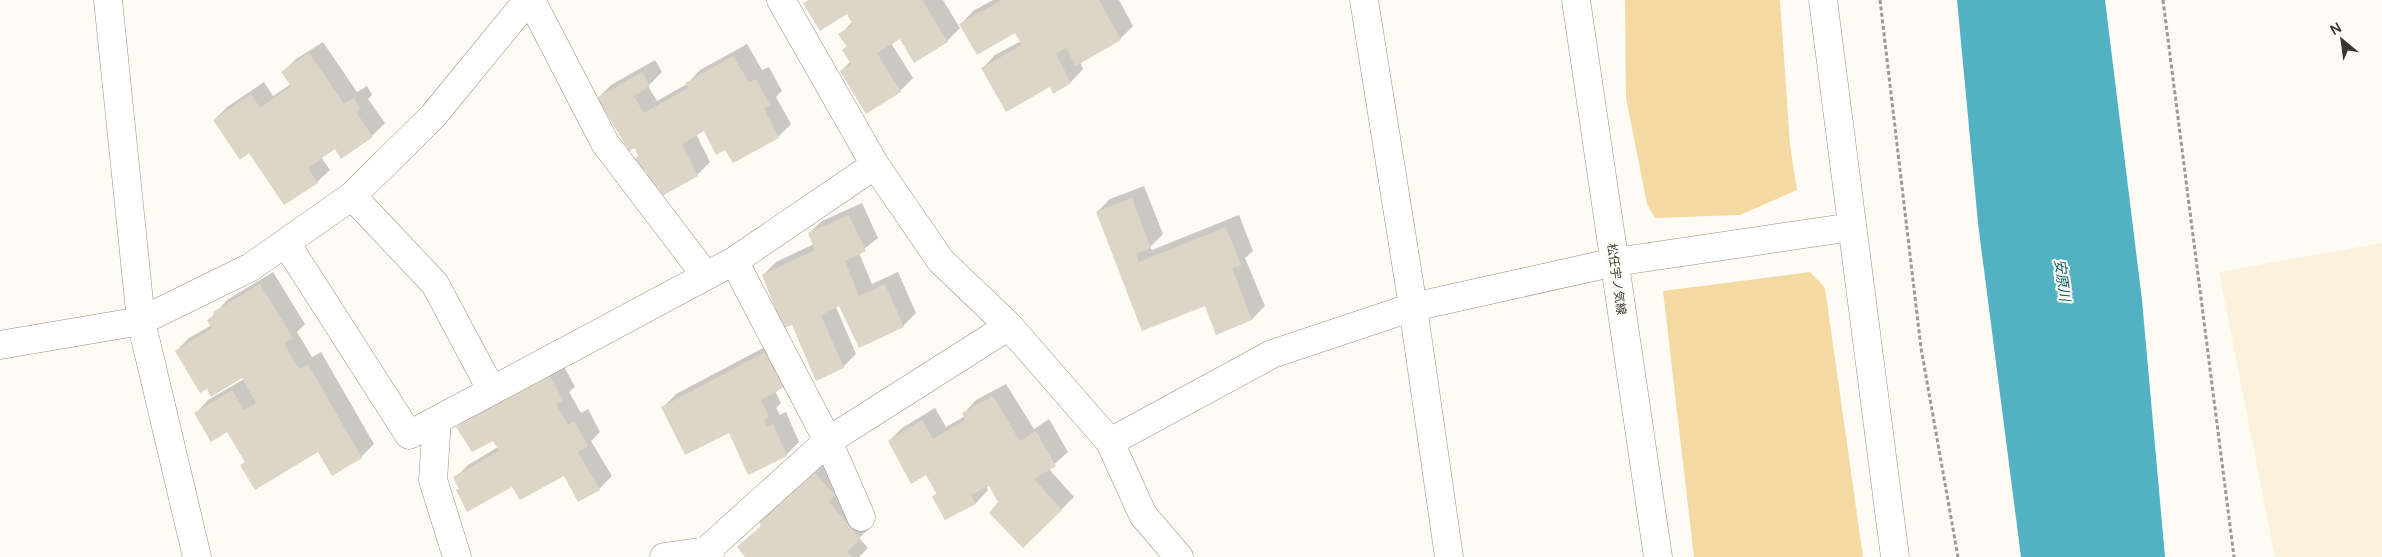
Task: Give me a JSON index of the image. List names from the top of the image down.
{
  "streets": {
    "street": ["松任宇ノ気線"]
  },
  "water": ["安原川"],
  "north": "top left"
}
